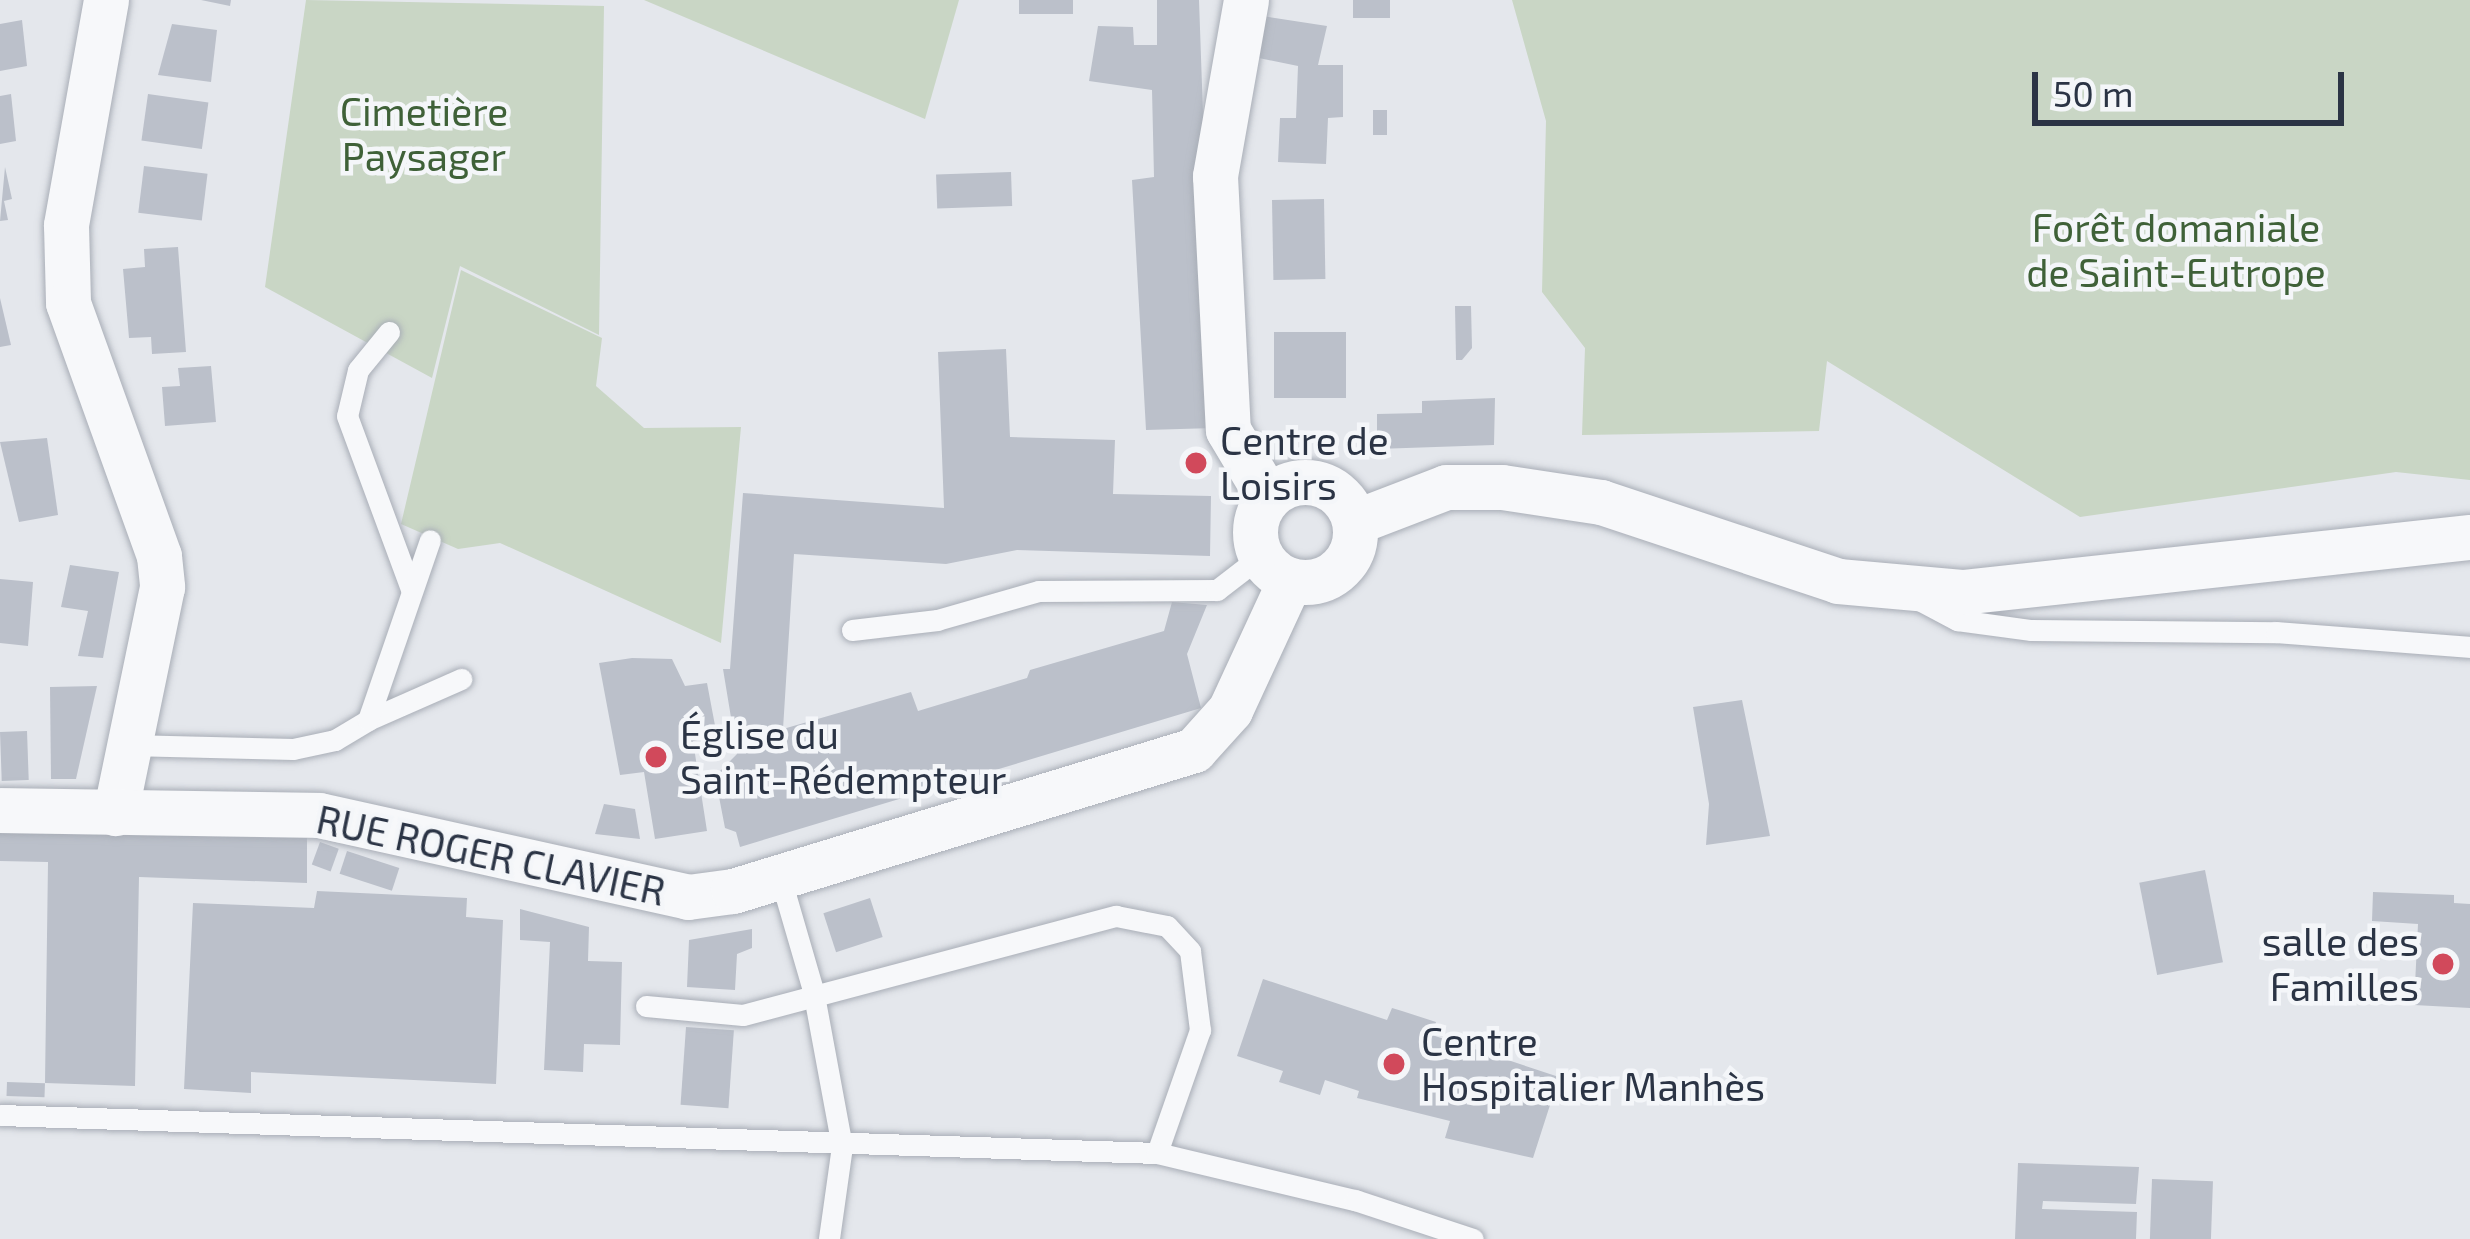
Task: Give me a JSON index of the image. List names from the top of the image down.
{
  "streets": {
    "street": ["RUE ROGER CLAVIER"]
  },
  "parks": ["Cimetière Paysager", "Forêt domaniale de Saint-Eutrope"],
  "places": [
    "Centre de Loisirs",
    "Église du Saint-Rédempteur",
    "salle des Familles",
    "Centre Hospitalier Manhès"
  ],
  "scale_bar": "50 m"
}
